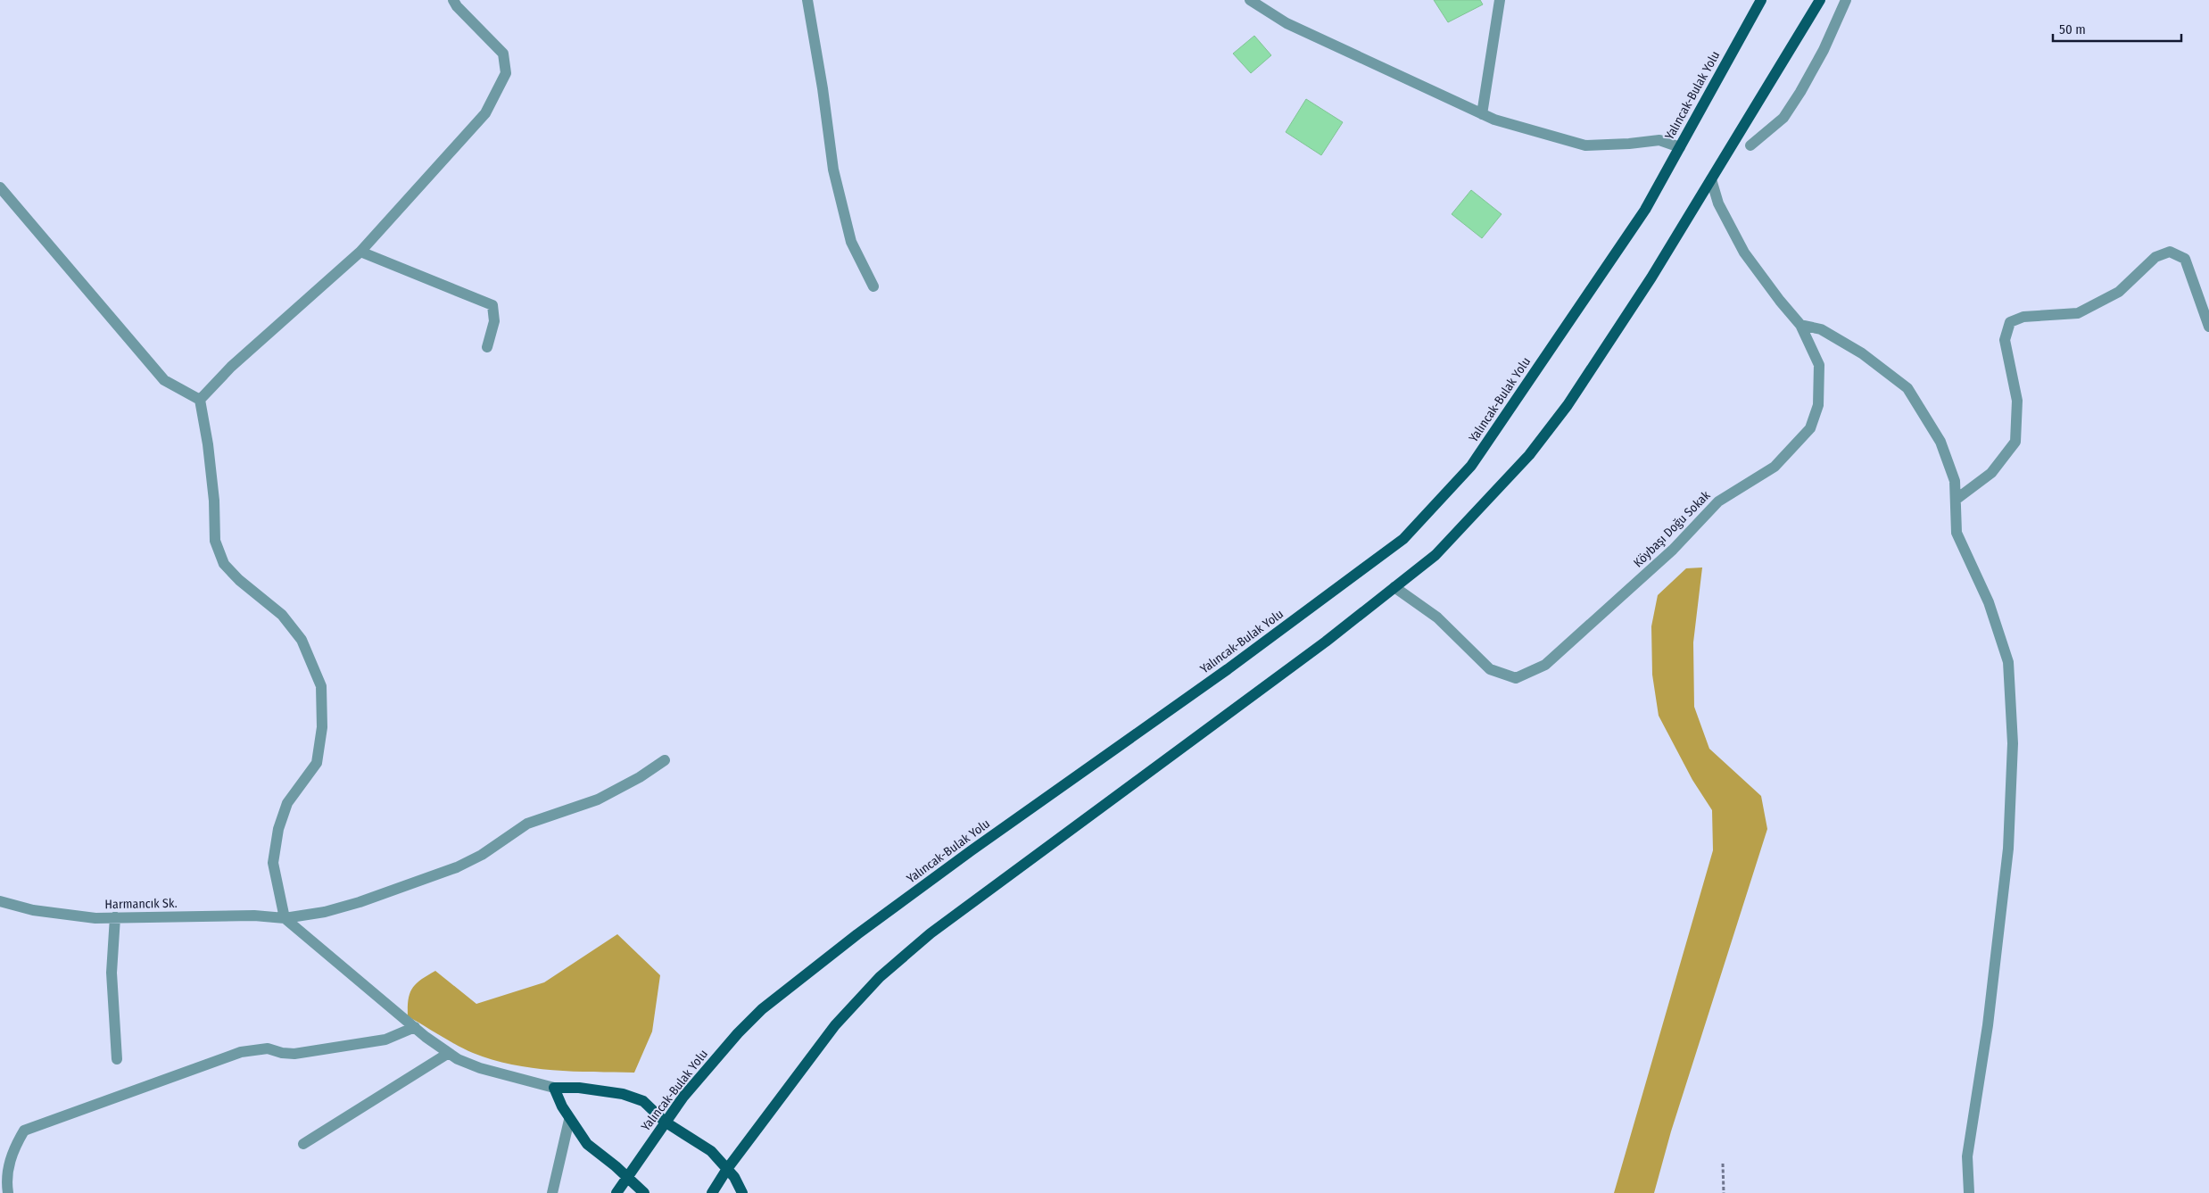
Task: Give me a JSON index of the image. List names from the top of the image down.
{
  "streets": {
    "main road": ["Yalıncak-Bulak Yolu"],
    "street": ["Köybaşı Doğu Sokak", "Harmancık Sk."]
  },
  "scale_bar": "50 m"
}
